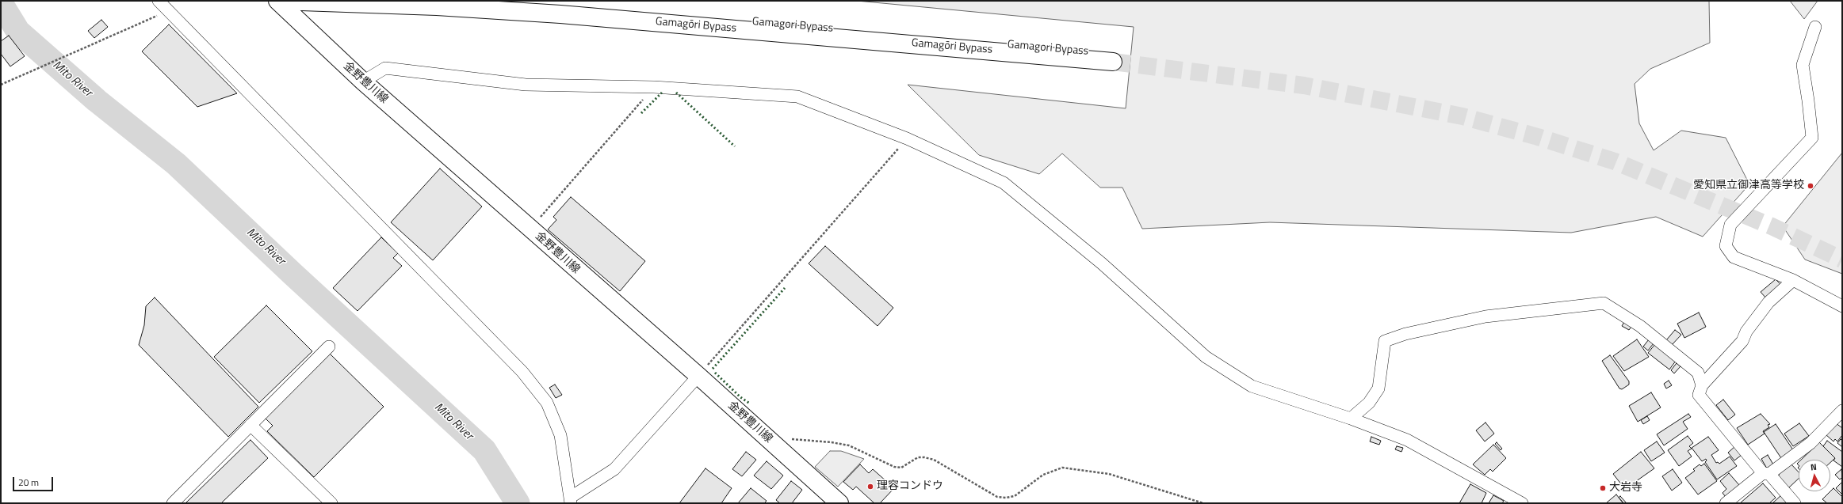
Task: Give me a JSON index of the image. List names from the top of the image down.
{
  "streets": {
    "main road": ["Gamagōri Bypass", "Gamagori Bypass", "金野豊川線"]
  },
  "crossings": [
    ["Gamagōri Bypass", "Gamagori Bypass"],
    ["Gamagōri Bypass", "金野豊川線"]
  ],
  "water": ["Mito River"],
  "places": ["愛知県立御津高等学校", "理容コンドウ", "大岩寺"],
  "scale_bar": "20 m",
  "north": "top"
}
